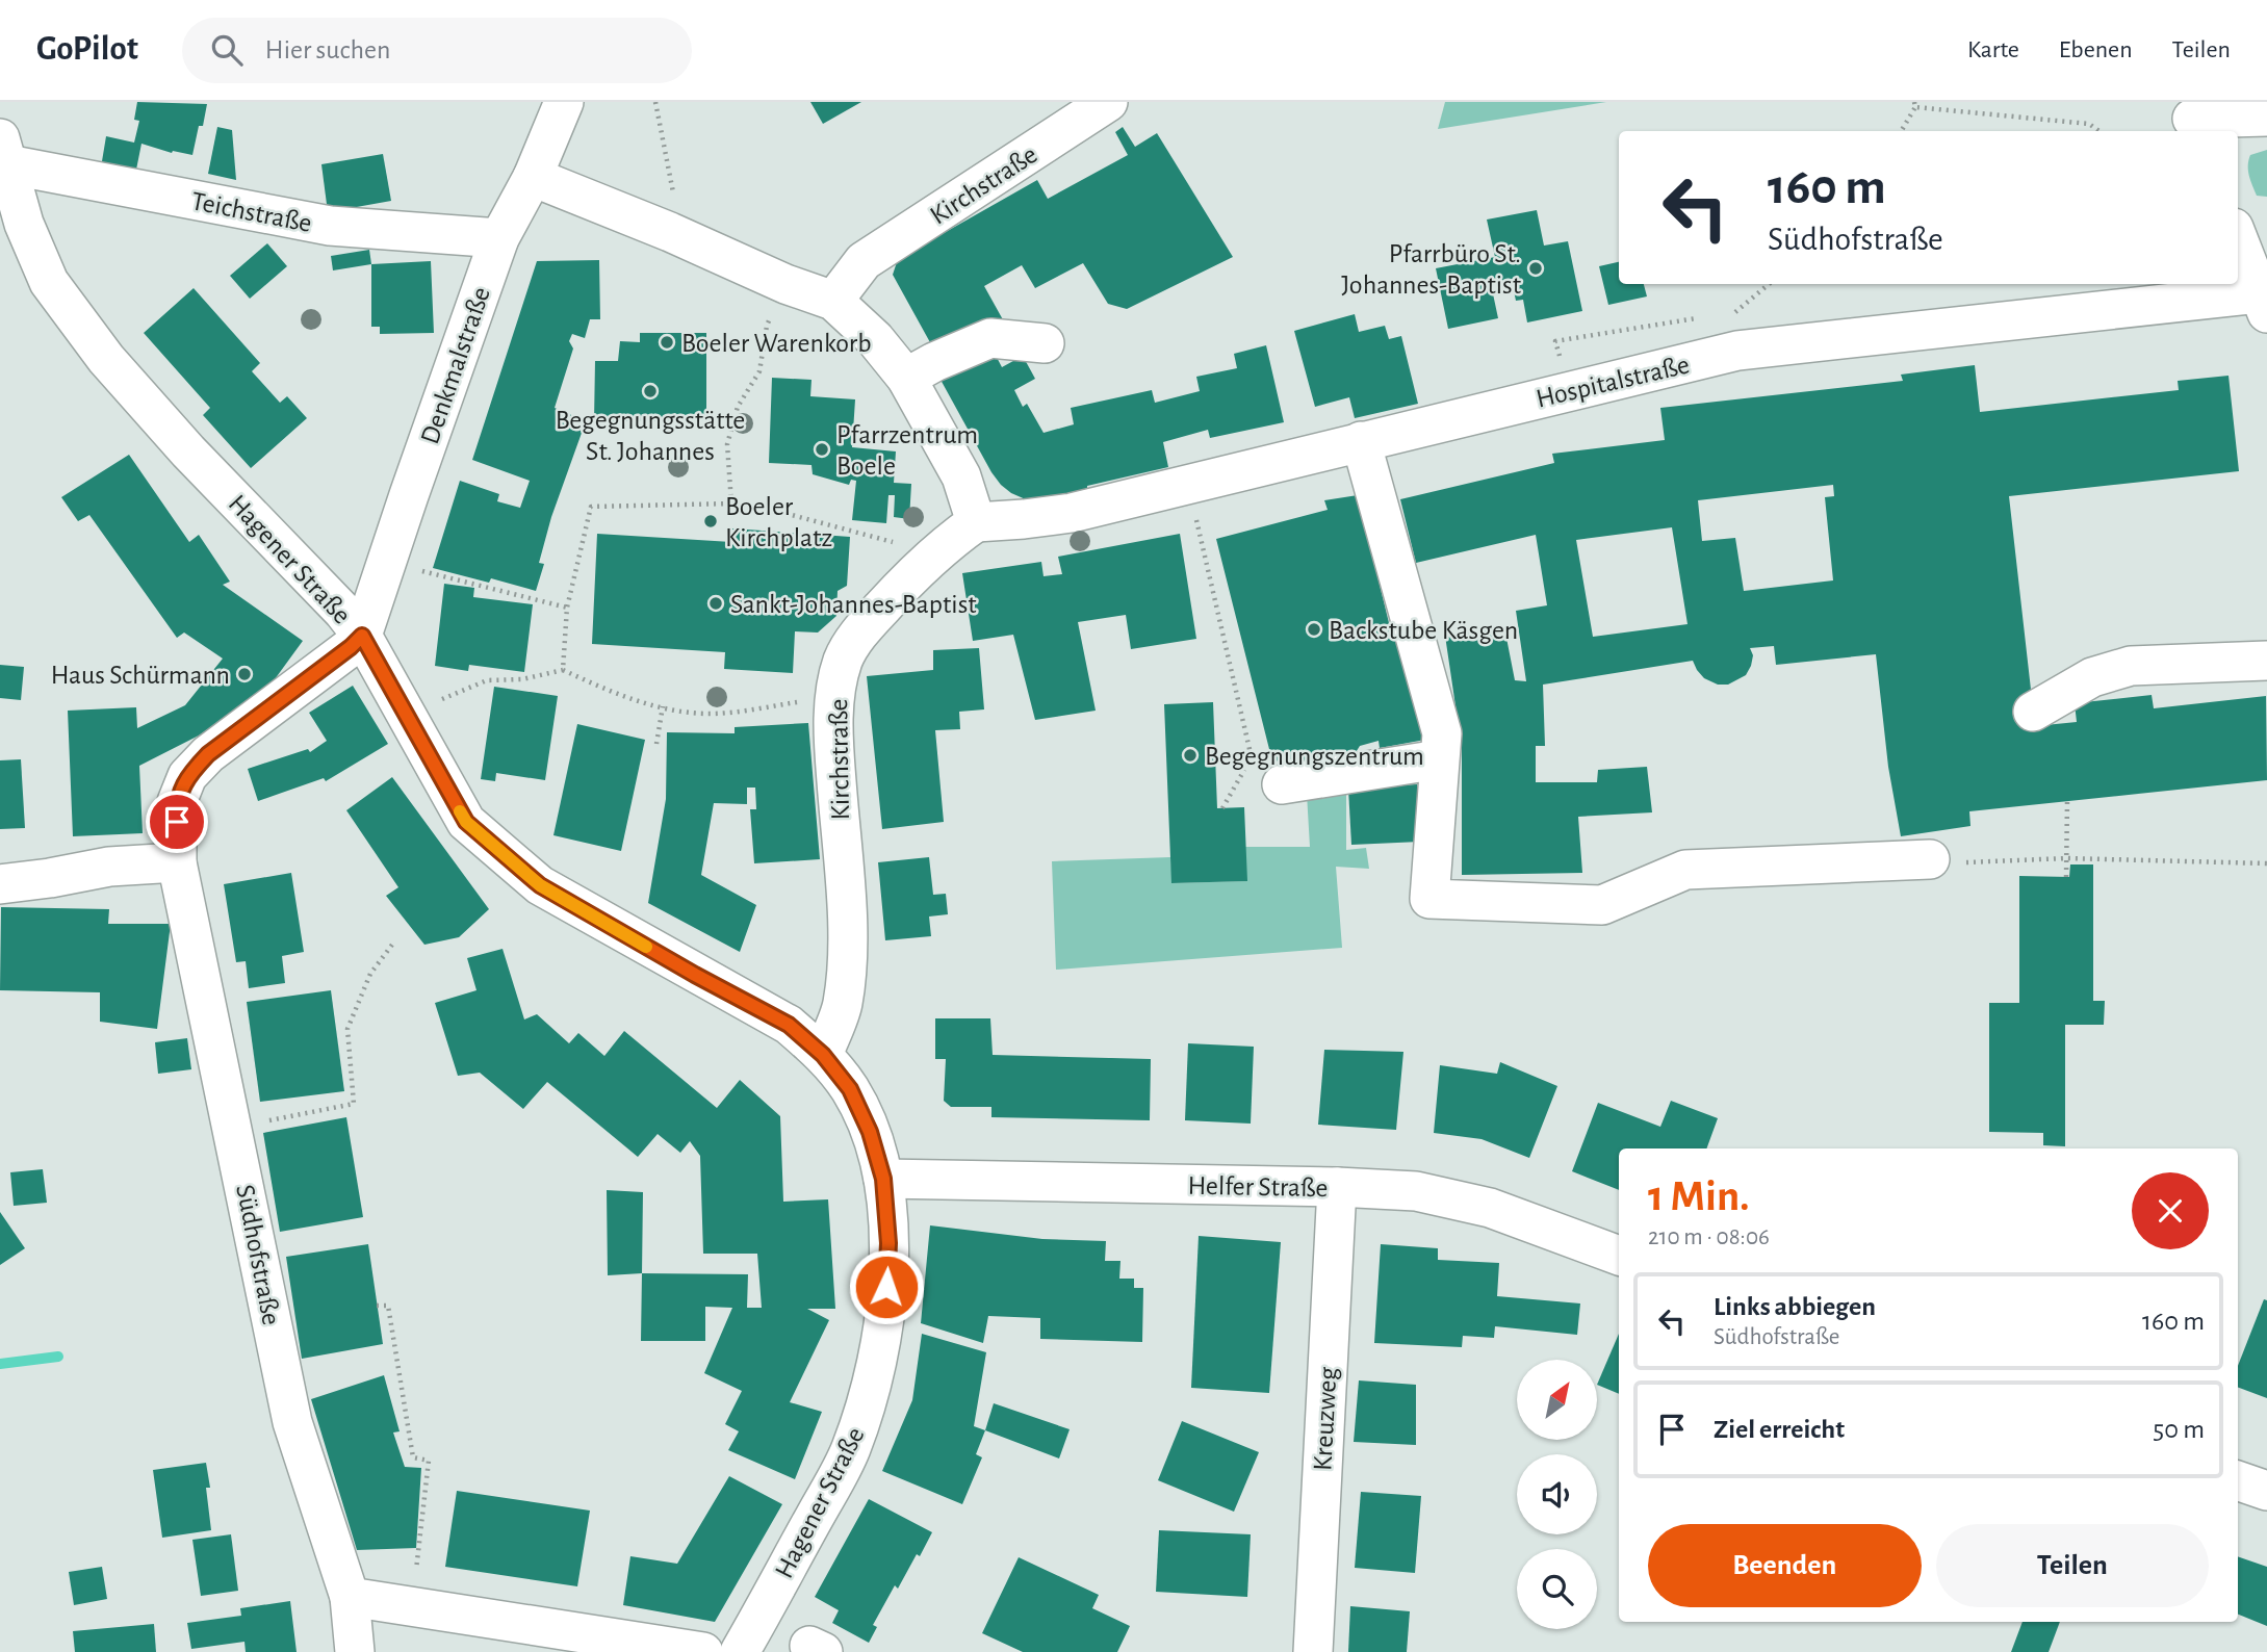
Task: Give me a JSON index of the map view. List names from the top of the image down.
{
  "streets": {
    "street": [
      "Kirchstraße",
      "Teichstraße",
      "Denkmalstraße",
      "Hospitalstraße",
      "Hagener Straße",
      "Helfer Straße",
      "Südhofstraße",
      "Kreuzweg"
    ]
  },
  "crossings": [
    ["Kirchstraße", "Hospitalstraße"],
    ["Kirchstraße", "Hagener Straße"],
    ["Teichstraße", "Denkmalstraße"],
    ["Teichstraße", "Hagener Straße"],
    ["Denkmalstraße", "Hagener Straße"],
    ["Denkmalstraße", "Südhofstraße"],
    ["Hagener Straße", "Helfer Straße"],
    ["Hagener Straße", "Südhofstraße"],
    ["Helfer Straße", "Kreuzweg"]
  ],
  "places": [
    "Pfarrbüro St. Johannes-Baptist",
    "Boeler Warenkorb",
    "Begegnungsstätte St. Johannes",
    "Pfarrzentrum Boele",
    "Boeler Kirchplatz",
    "Sankt-Johannes-Baptist",
    "Backstube Käsgen",
    "Haus Schürmann",
    "Begegnungszentrum"
  ],
  "north": "top right",
  "page": {
    "header": "GoPilot",
    "search": "Hier suchen",
    "nav": ["Karte", "Ebenen", "Teilen"],
    "turn": ["160 m", "Südhofstraße"],
    "heading": ["1 Min.", "210 m · 08:06"],
    "list": [
      {
        "name": "Links abbiegen",
        "note": "Südhofstraße",
        "value": "160 m"
      },
      {
        "name": "Ziel erreicht",
        "value": "50 m"
      }
    ],
    "buttons": ["Beenden", "Teilen"]
  }
}
